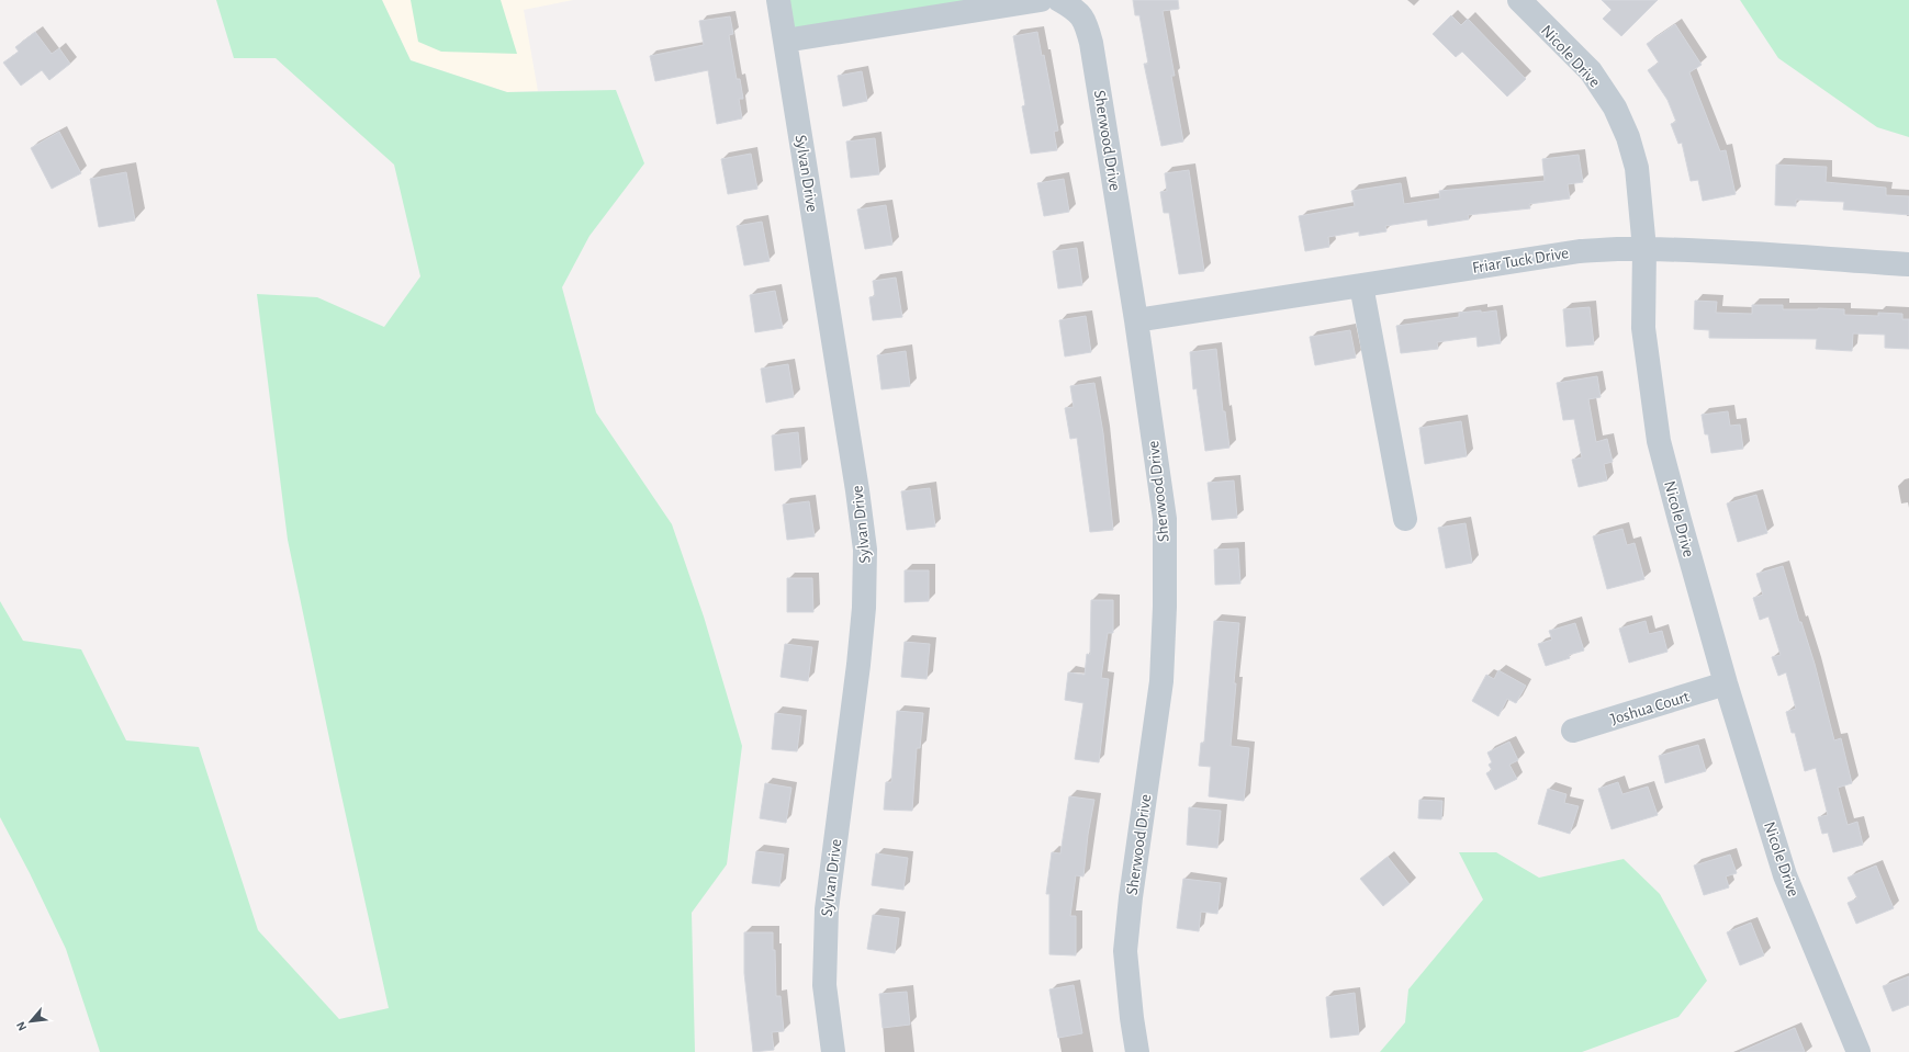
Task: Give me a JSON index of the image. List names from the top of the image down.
{
  "streets": {
    "street": [
      "Nicole Drive",
      "Sherwood Drive",
      "Sylvan Drive",
      "Friar Tuck Drive",
      "Joshua Court"
    ]
  },
  "crossings": [
    ["Nicole Drive", "Friar Tuck Drive"],
    ["Nicole Drive", "Joshua Court"],
    ["Sherwood Drive", "Friar Tuck Drive"]
  ],
  "north": "bottom left"
}
